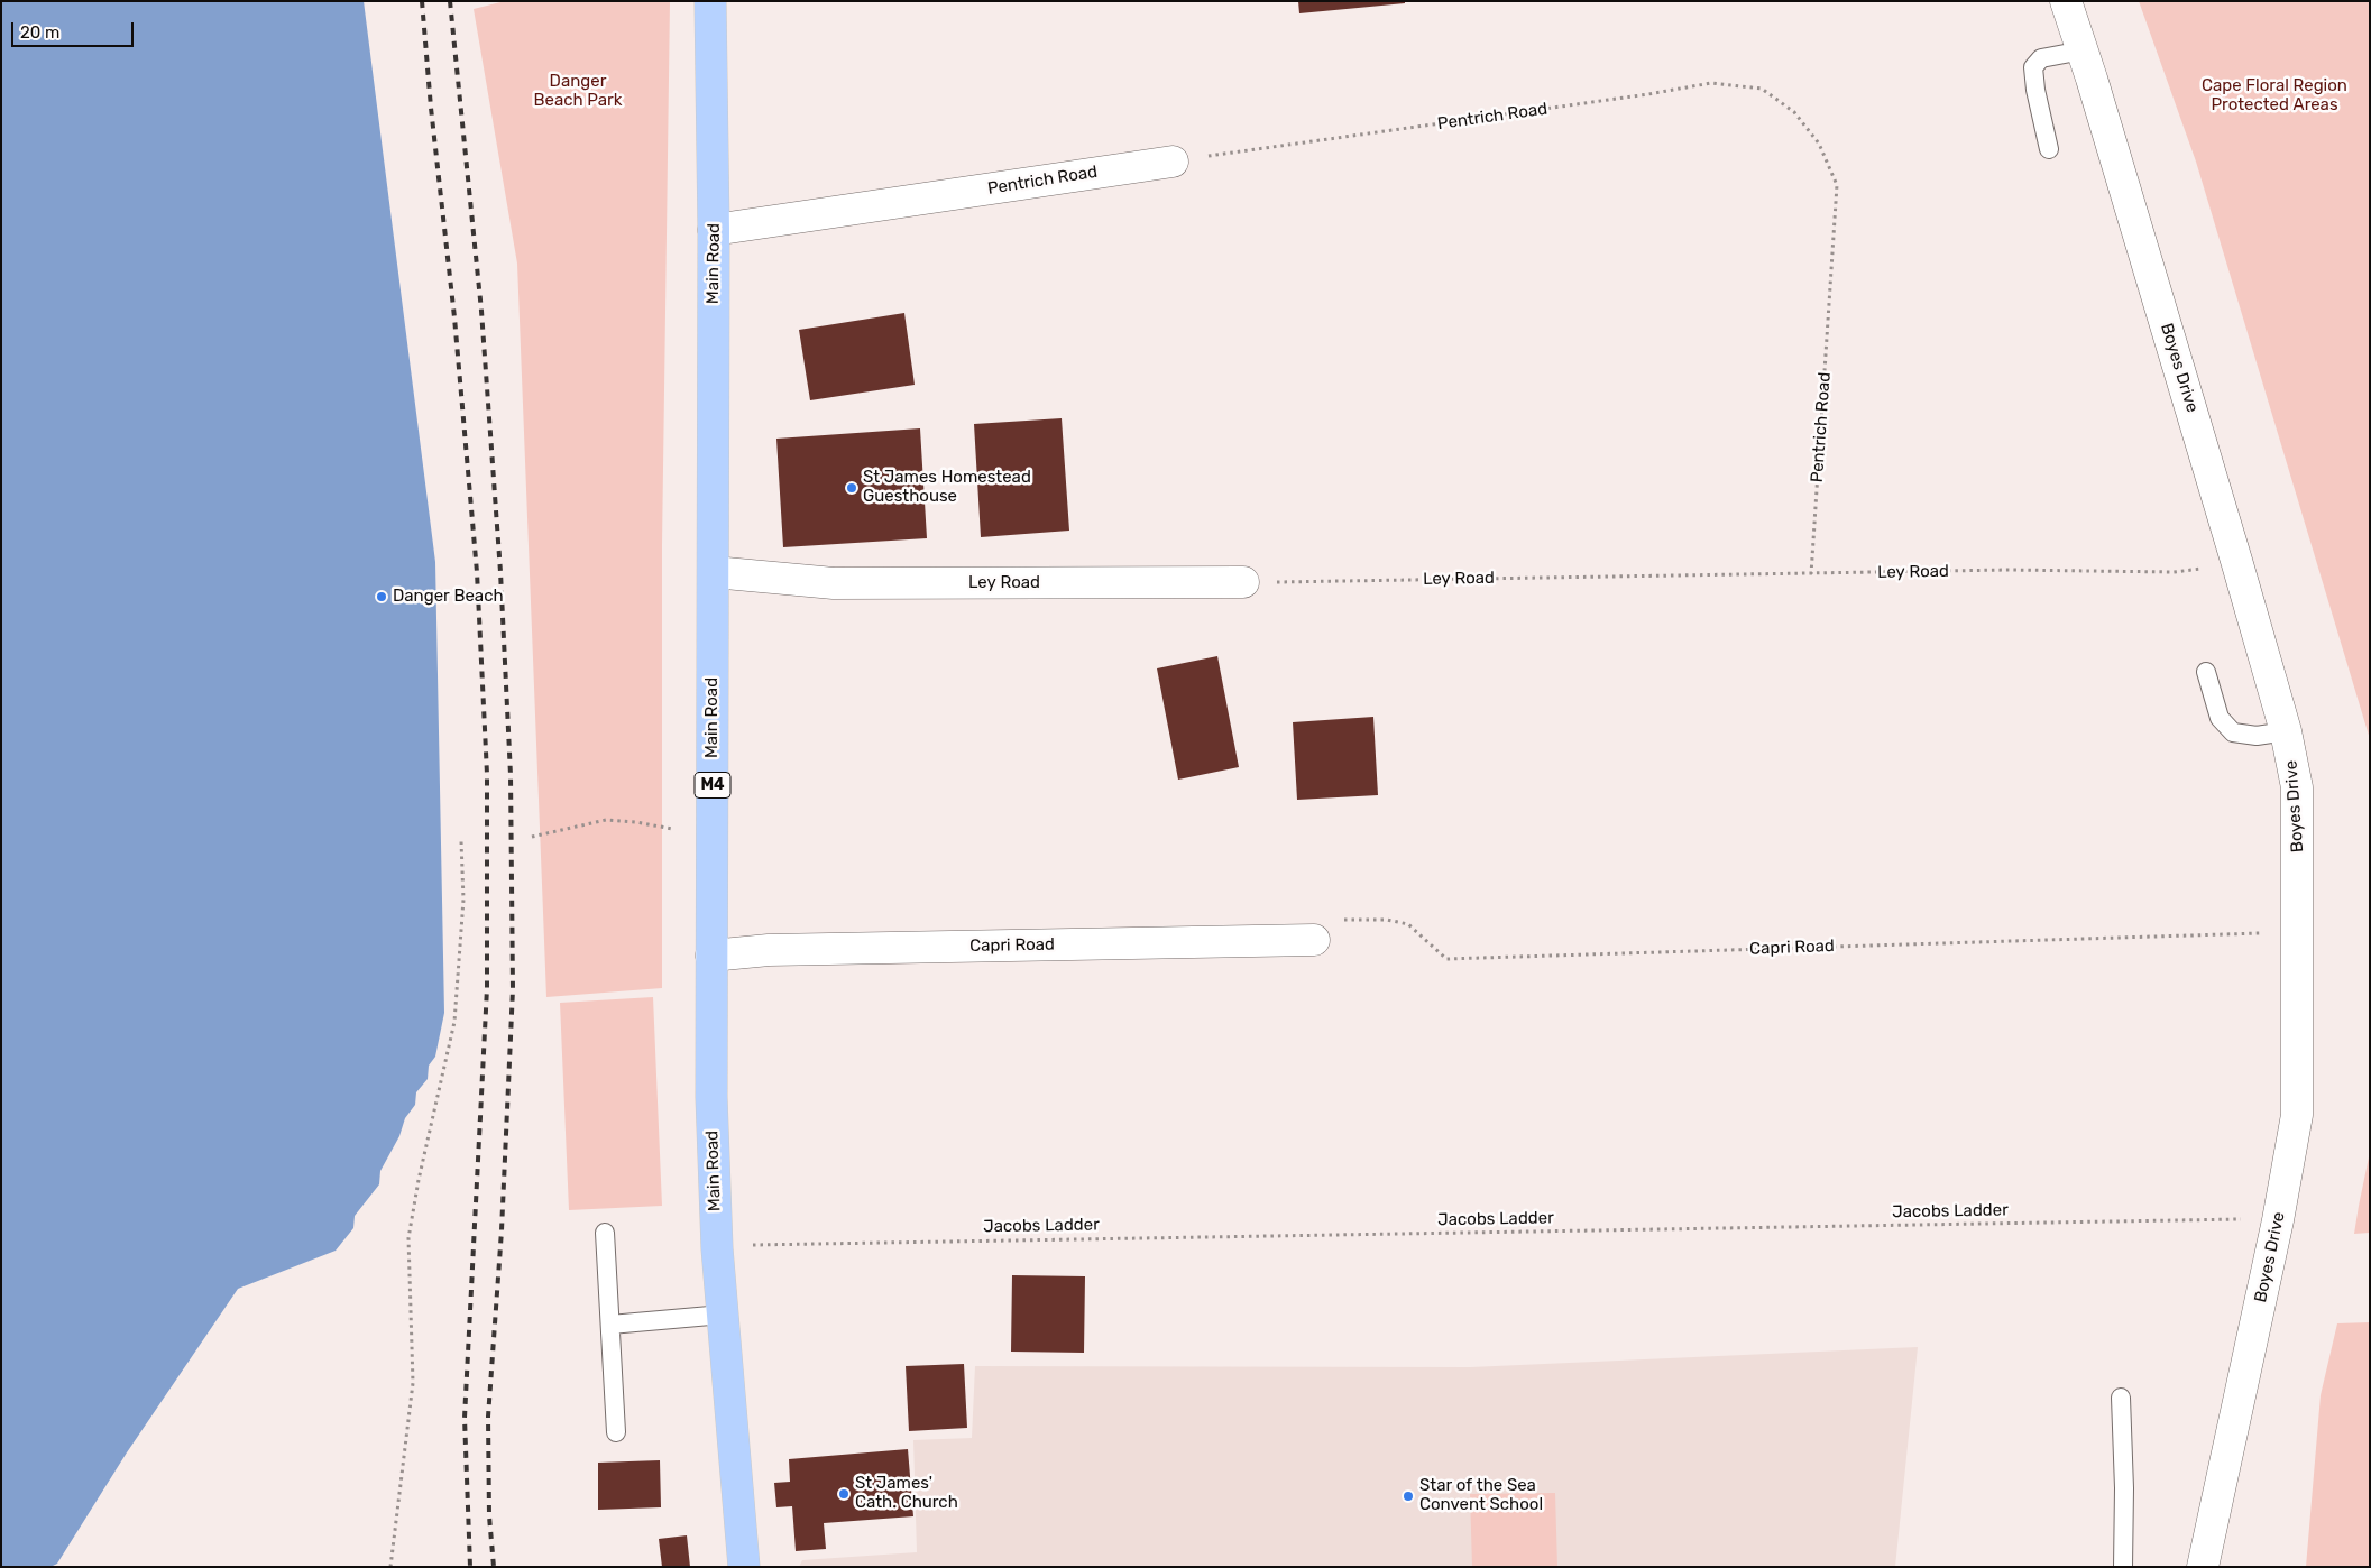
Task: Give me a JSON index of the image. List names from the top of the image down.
{
  "streets": {
    "main road": [
      "Pentrich Road",
      "Main Road",
      "Boyes Drive",
      "Ley Road",
      "M4",
      "Capri Road"
    ],
    "path": ["Jacobs Ladder"]
  },
  "crossings": [
    ["Pentrich Road", "Main Road"],
    ["Pentrich Road", "Ley Road"],
    ["Main Road", "Ley Road"],
    ["Main Road", "Capri Road"]
  ],
  "parks": ["Danger Beach Park", "Cape Floral Region Protected Areas"],
  "places": [
    "St James Homestead Guesthouse",
    "Danger Beach",
    "St James' Cath. Church",
    "Star of the Sea Convent School"
  ],
  "scale_bar": "20 m"
}
